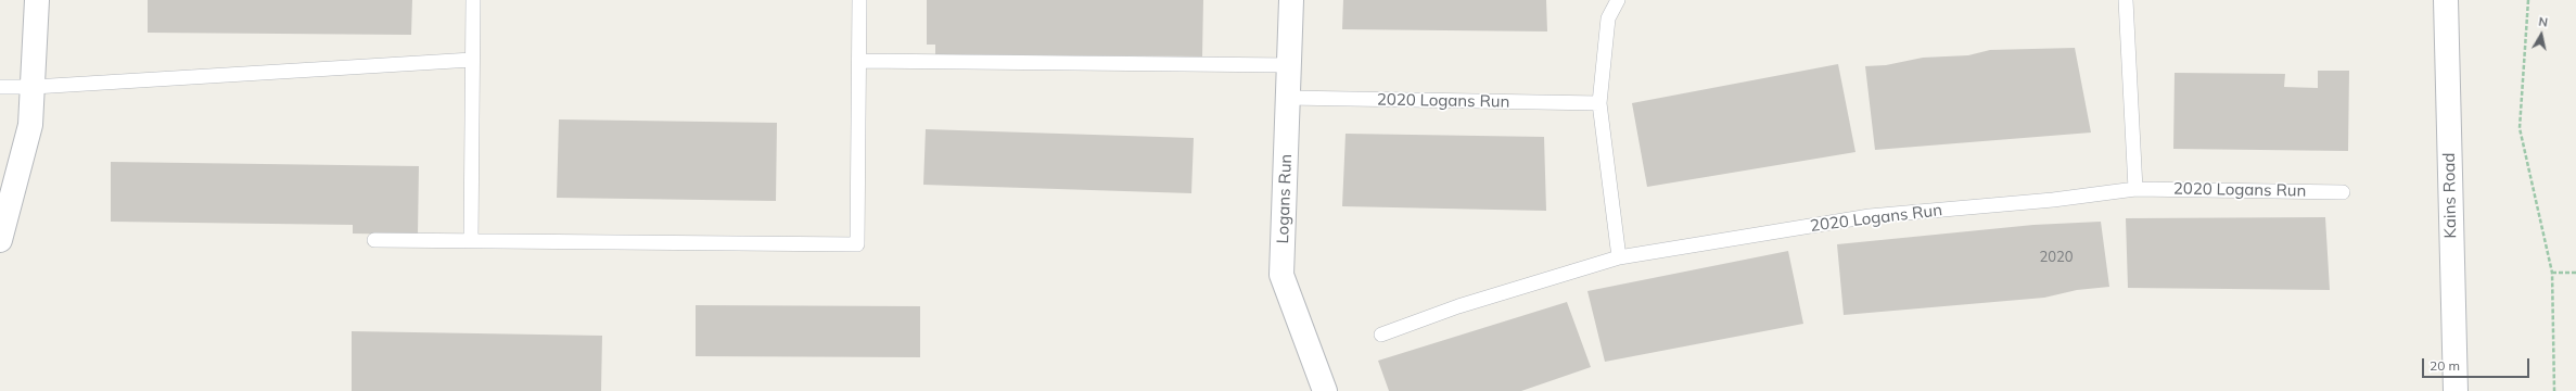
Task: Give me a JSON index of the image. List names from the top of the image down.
{
  "streets": {
    "street": ["Kains Road", "Logans Run"],
    "lane": ["2020 Logans Run"]
  },
  "crossings": [
    ["2020 Logans Run", "Logans Run"]
  ],
  "house_numbers": ["2020"],
  "scale_bar": "20 m",
  "north": "top"
}
